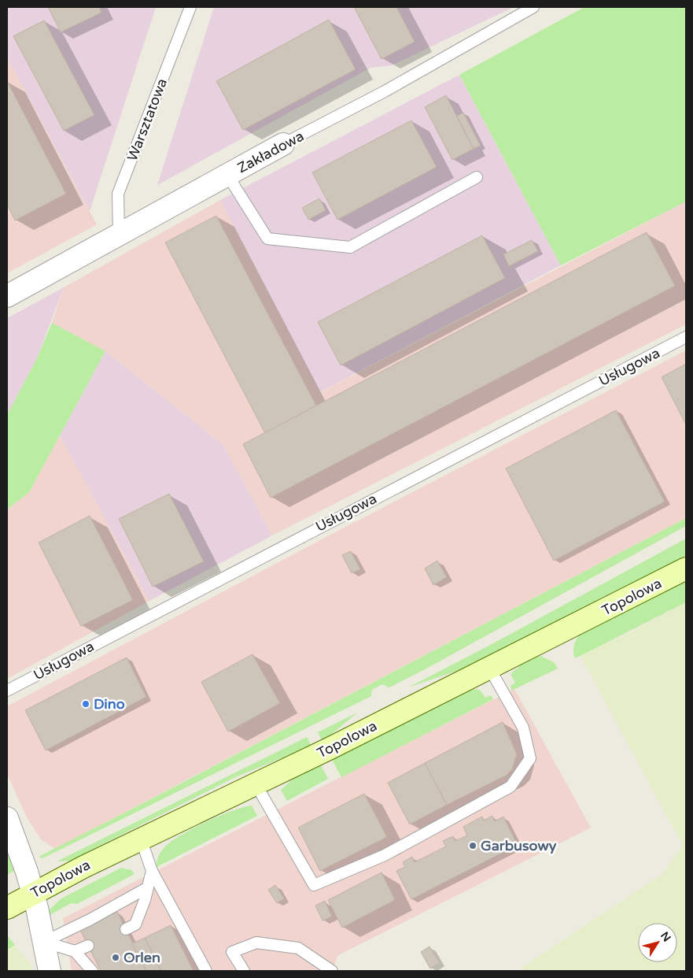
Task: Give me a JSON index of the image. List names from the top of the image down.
{
  "streets": {
    "main road": ["Topolowa"],
    "street": ["Zakładowa"],
    "lane": ["Warsztatowa", "Usługowa"]
  },
  "crossings": [
    ["Warsztatowa", "Zakładowa"]
  ],
  "places": ["Dino", "Garbusowy", "Orlen"],
  "north": "top right"
}
